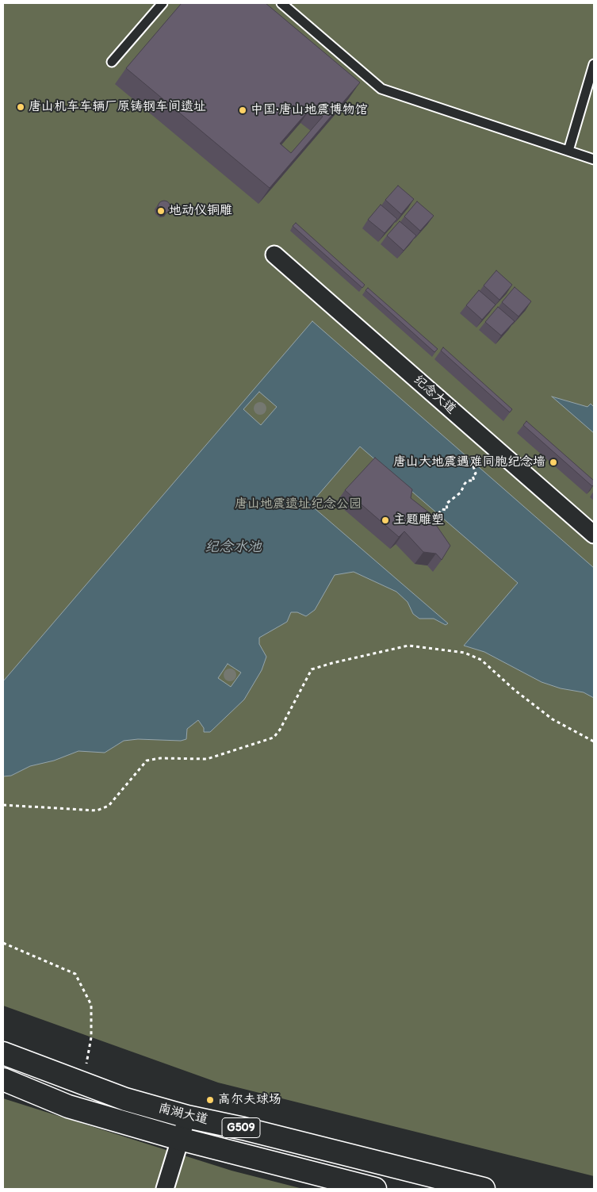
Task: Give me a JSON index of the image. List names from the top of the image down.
{
  "streets": {
    "highway": ["南湖大道", "G509"],
    "street": ["纪念大道"]
  },
  "water": ["纪念水池"],
  "parks": ["唐山地震遗址纪念公园"],
  "places": [
    "唐山机车车辆厂原铸钢车间遗址",
    "中国·唐山地震博物馆",
    "地动仪铜雕",
    "唐山大地震遇难同胞纪念墙",
    "主题雕塑",
    "高尔夫球场"
  ]
}
